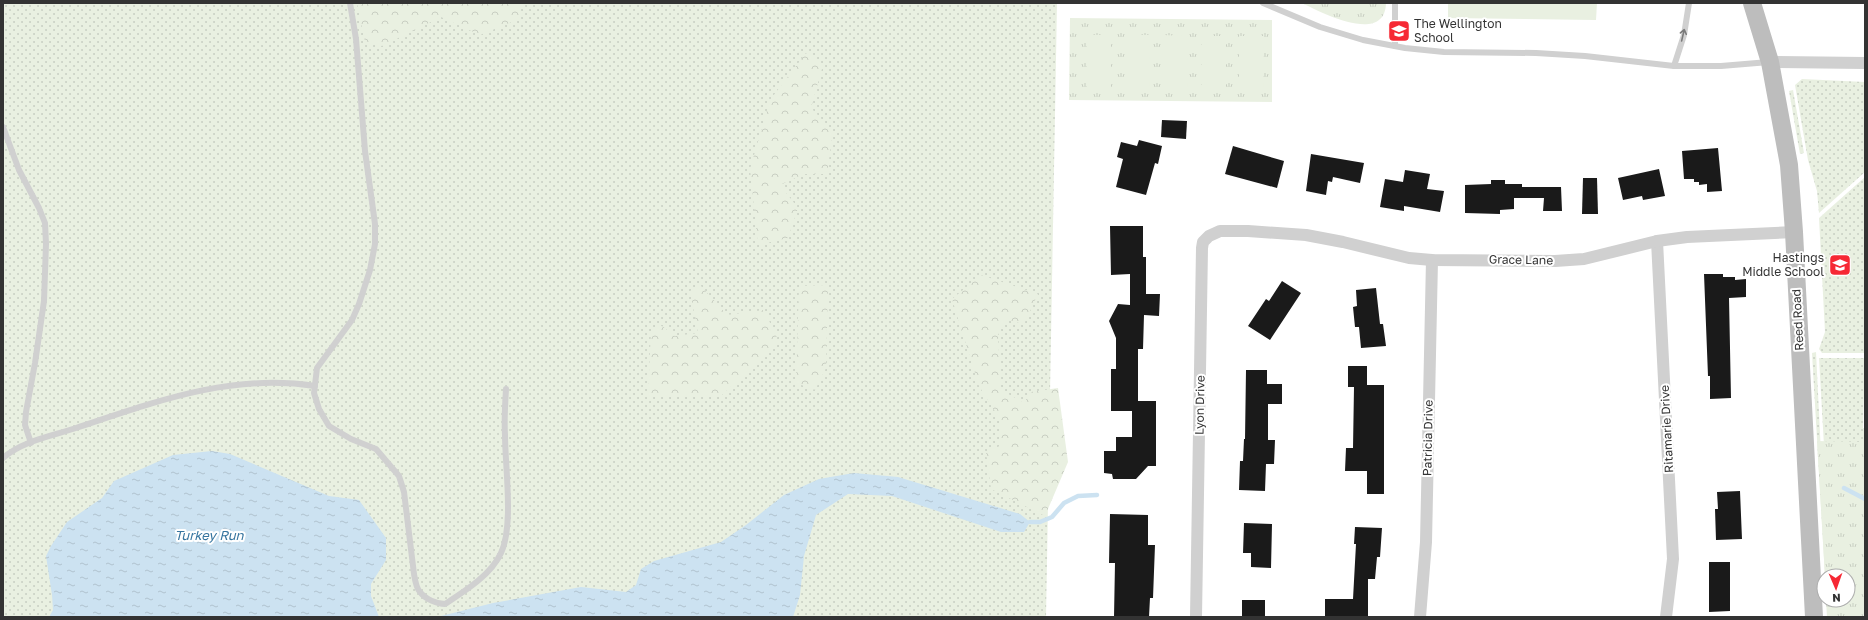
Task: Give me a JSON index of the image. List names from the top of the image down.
{
  "streets": {
    "main road": ["Reed Road"],
    "street": [
      "Grace Lane",
      "Lyon Drive",
      "Ritamarie Drive",
      "Patricia Drive"
    ]
  },
  "crossings": [
    ["Grace Lane", "Reed Road"],
    ["Grace Lane", "Lyon Drive"],
    ["Grace Lane", "Ritamarie Drive"],
    ["Grace Lane", "Patricia Drive"]
  ],
  "water": ["Turkey Run"],
  "places": {
    "school or university": ["The Wellington School", "Hastings Middle School"]
  },
  "north": "bottom"
}
